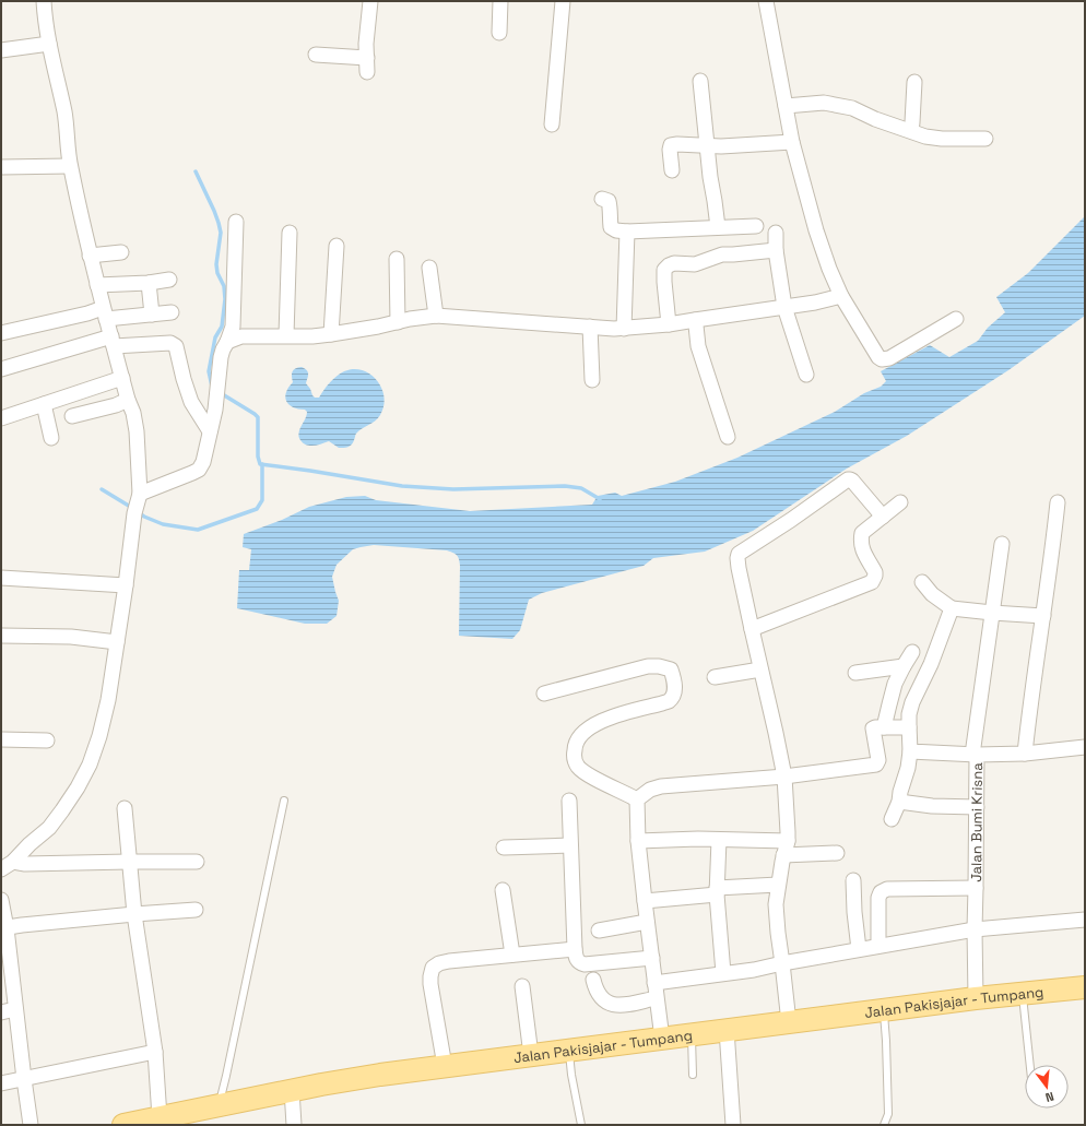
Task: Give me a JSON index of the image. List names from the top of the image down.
{
  "streets": {
    "main road": ["Jalan Pakisjajar - Tumpang"],
    "street": ["Jalan Bumi Krisna"]
  },
  "crossings": [
    ["Jalan Bumi Krisna", "Jalan Pakisjajar - Tumpang"]
  ],
  "north": "bottom"
}
